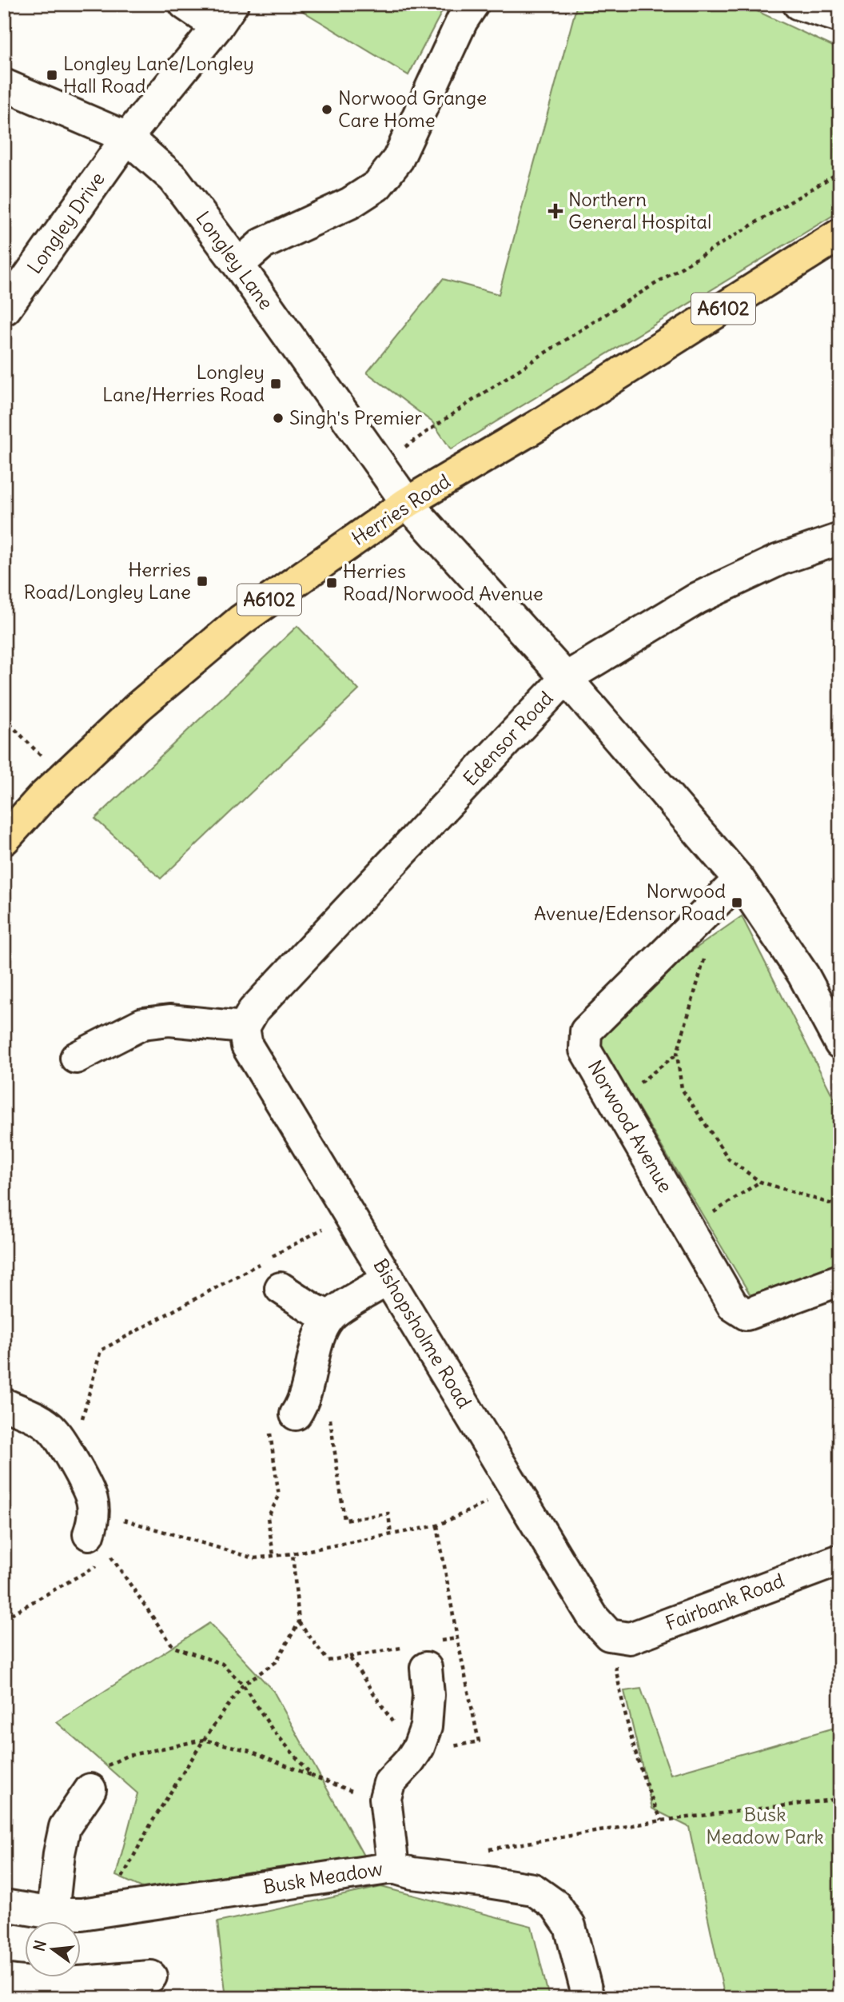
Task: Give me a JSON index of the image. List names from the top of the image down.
{
  "streets": {
    "main road": ["A6102", "Herries Road"],
    "street": [
      "Longley Drive",
      "Longley Lane",
      "Edensor Road",
      "Norwood Avenue",
      "Bishopsholme Road",
      "Fairbank Road",
      "Busk Meadow"
    ]
  },
  "crossings": [
    ["Longley Drive", "Longley Lane"],
    ["Longley Lane", "Herries Road"],
    ["Edensor Road", "Bishopsholme Road"],
    ["Bishopsholme Road", "Fairbank Road"]
  ],
  "parks": ["Busk Meadow Park"],
  "places": {
    "transit": [
      "Longley Lane/Longley Hall Road",
      "Longley Lane/Herries Road",
      "Herries Road/Longley Lane",
      "Herries Road/Norwood Avenue",
      "Norwood Avenue/Edensor Road"
    ],
    "other": ["Norwood Grange Care Home", "Singh's Premier"],
    "health": ["Northern General Hospital"]
  },
  "north": "left"
}
